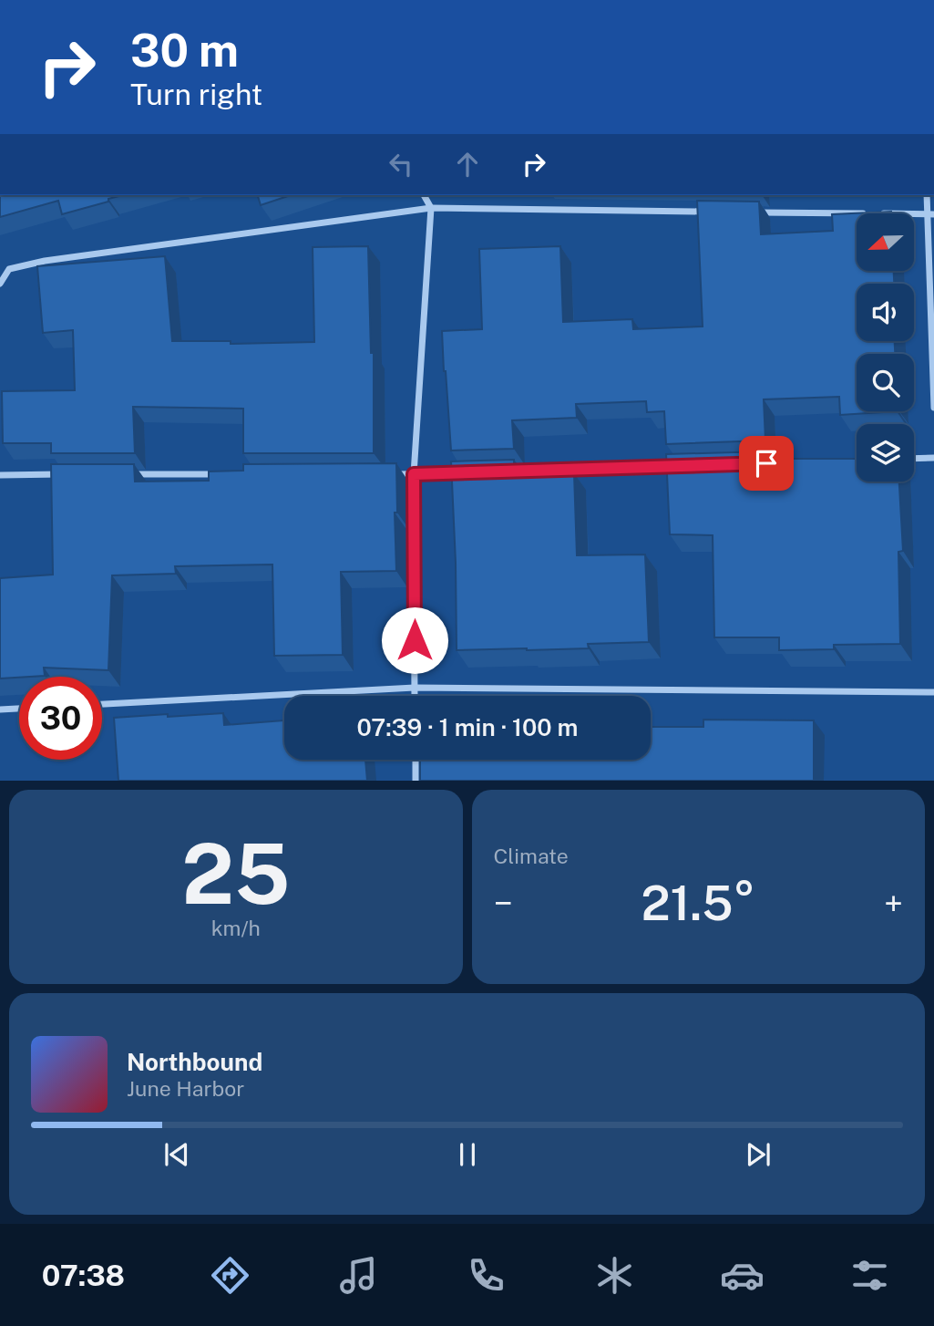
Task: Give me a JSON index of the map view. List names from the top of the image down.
{
  "north": "left",
  "page": {
    "turn": ["30 m", "Turn right"],
    "limit": "30",
    "trip": "07:39 · 1 min · 100 m",
    "tile": [
      ["25", "km/h"],
      "Climate"
    ],
    "heat": ["−", "21.5°", "+"],
    "song": ["Northbound", "June Harbor"],
    "tabs": "07:38"
  }
}
